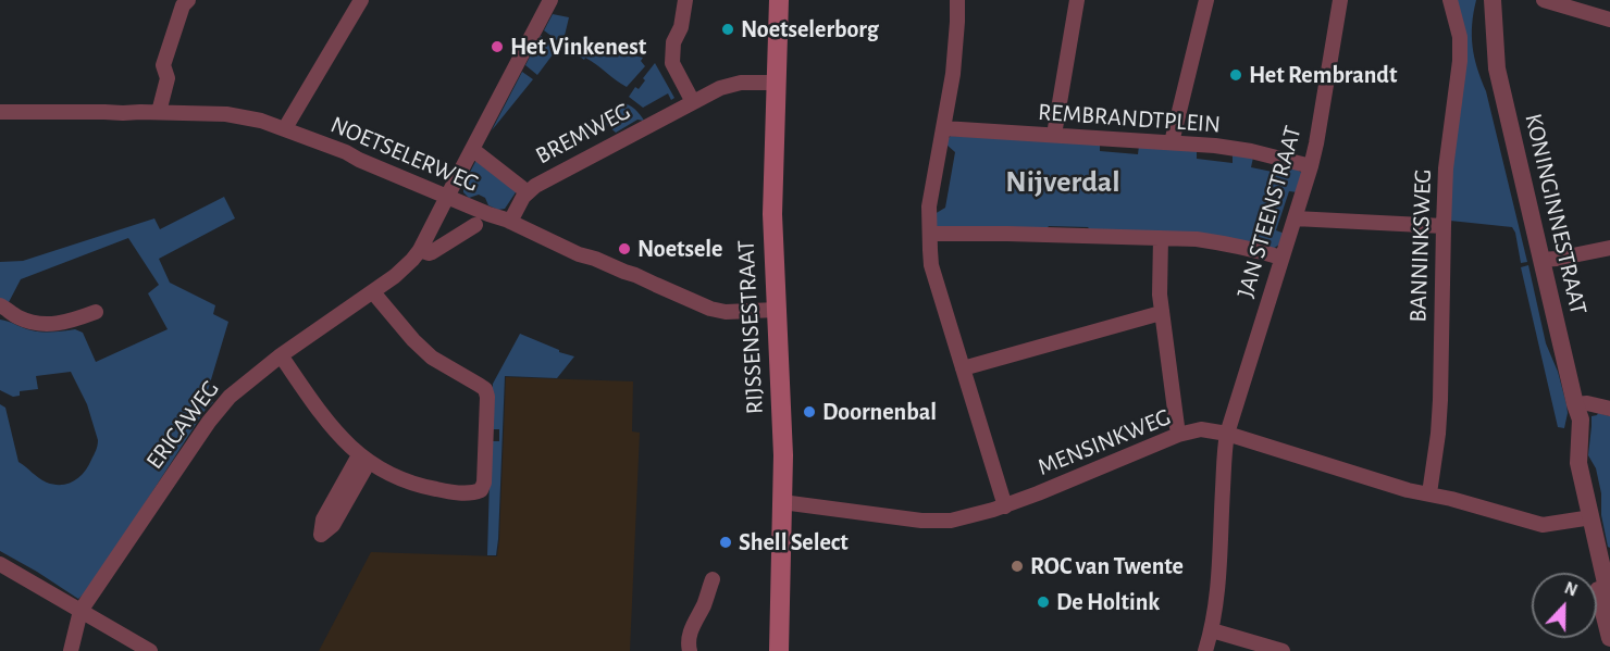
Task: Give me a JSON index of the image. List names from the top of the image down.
{
  "streets": {
    "main road": ["RIJSSENSESTRAAT"],
    "street": [
      "REMBRANDTPLEIN",
      "BREMWEG",
      "NOETSELERWEG",
      "JAN STEENSTRAAT",
      "KONINGINNESTRAAT",
      "BANNINKSWEG",
      "ERICAWEG",
      "MENSINKWEG"
    ]
  },
  "crossings": [
    ["REMBRANDTPLEIN", "JAN STEENSTRAAT"],
    ["BREMWEG", "NOETSELERWEG"],
    ["BREMWEG", "RIJSSENSESTRAAT"],
    ["NOETSELERWEG", "RIJSSENSESTRAAT"],
    ["NOETSELERWEG", "ERICAWEG"],
    ["JAN STEENSTRAAT", "MENSINKWEG"],
    ["KONINGINNESTRAAT", "MENSINKWEG"],
    ["BANNINKSWEG", "MENSINKWEG"],
    ["RIJSSENSESTRAAT", "MENSINKWEG"]
  ],
  "districts": ["Nijverdal"],
  "places": [
    "Noetselerborg",
    "Het Vinkenest",
    "Het Rembrandt",
    "Noetsele",
    "Doornenbal",
    "Shell Select",
    "ROC van Twente",
    "De Holtink"
  ],
  "north": "top"
}
